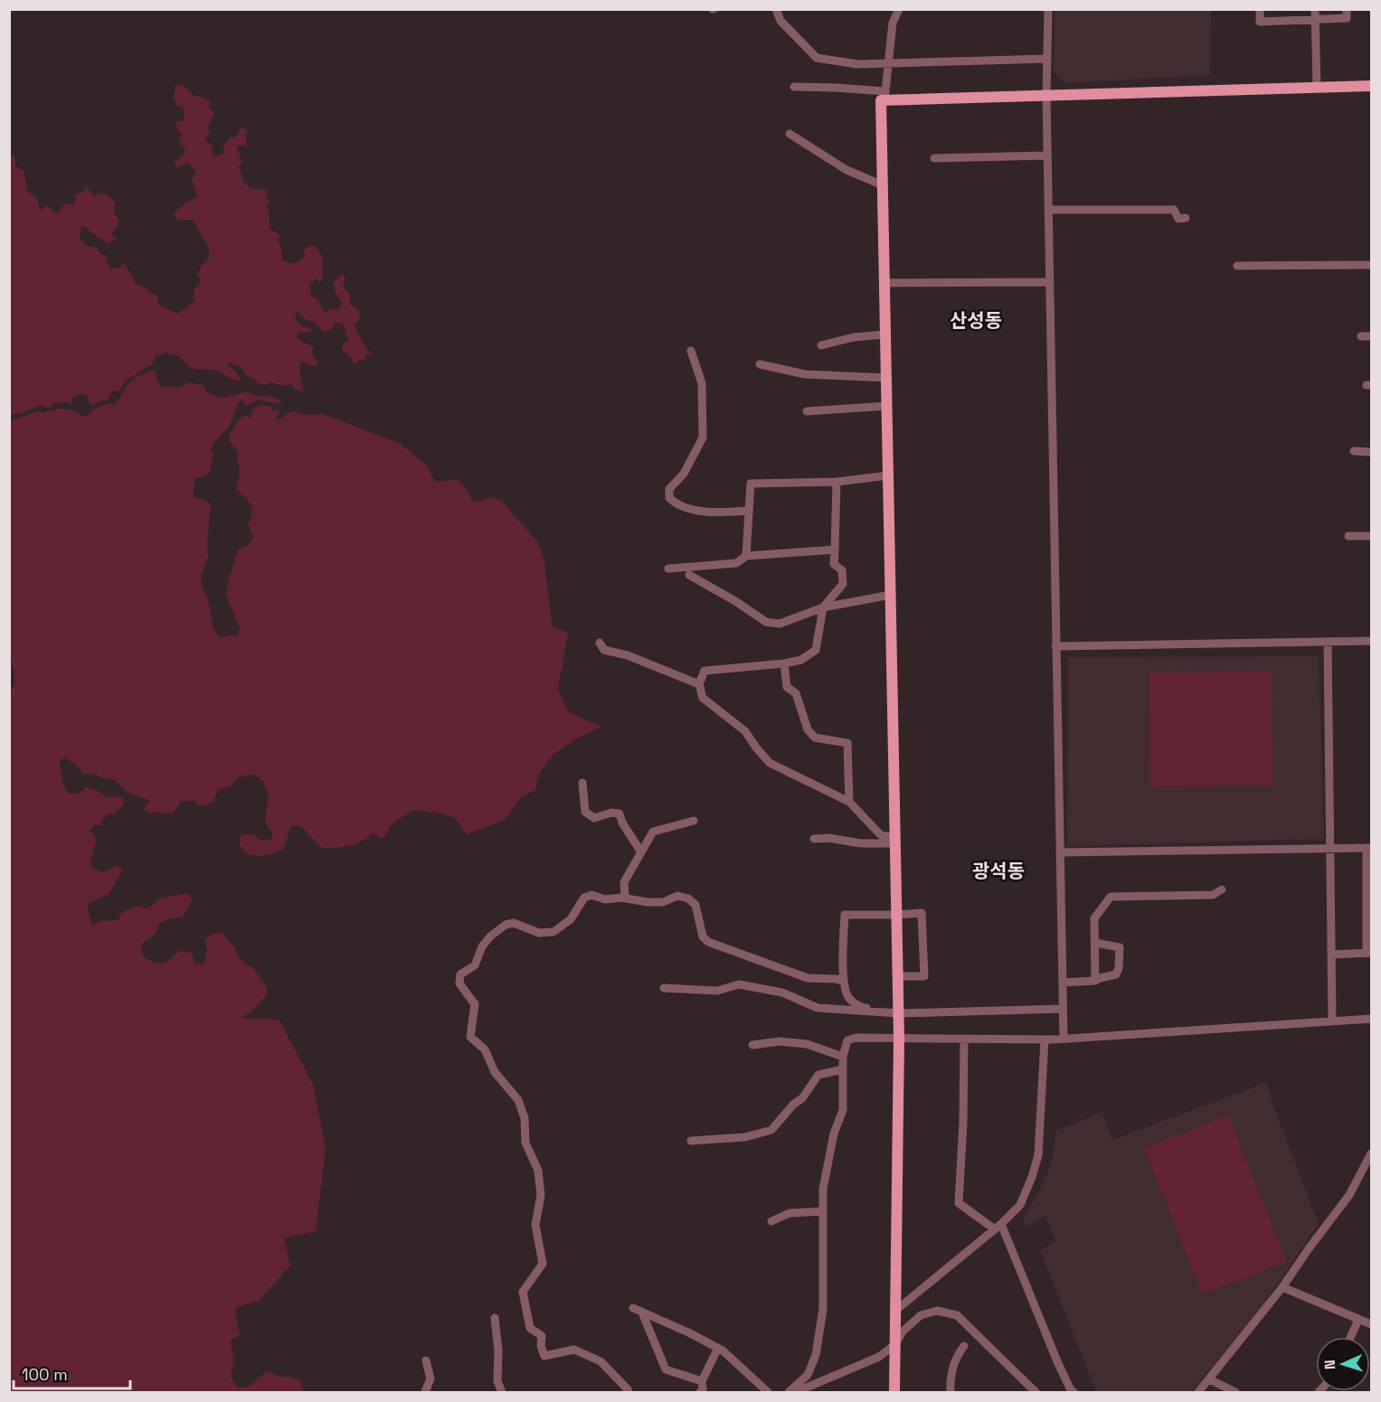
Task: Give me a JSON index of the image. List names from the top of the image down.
{
  "districts": ["산성동", "광석동"],
  "scale_bar": "100 m",
  "north": "left"
}
